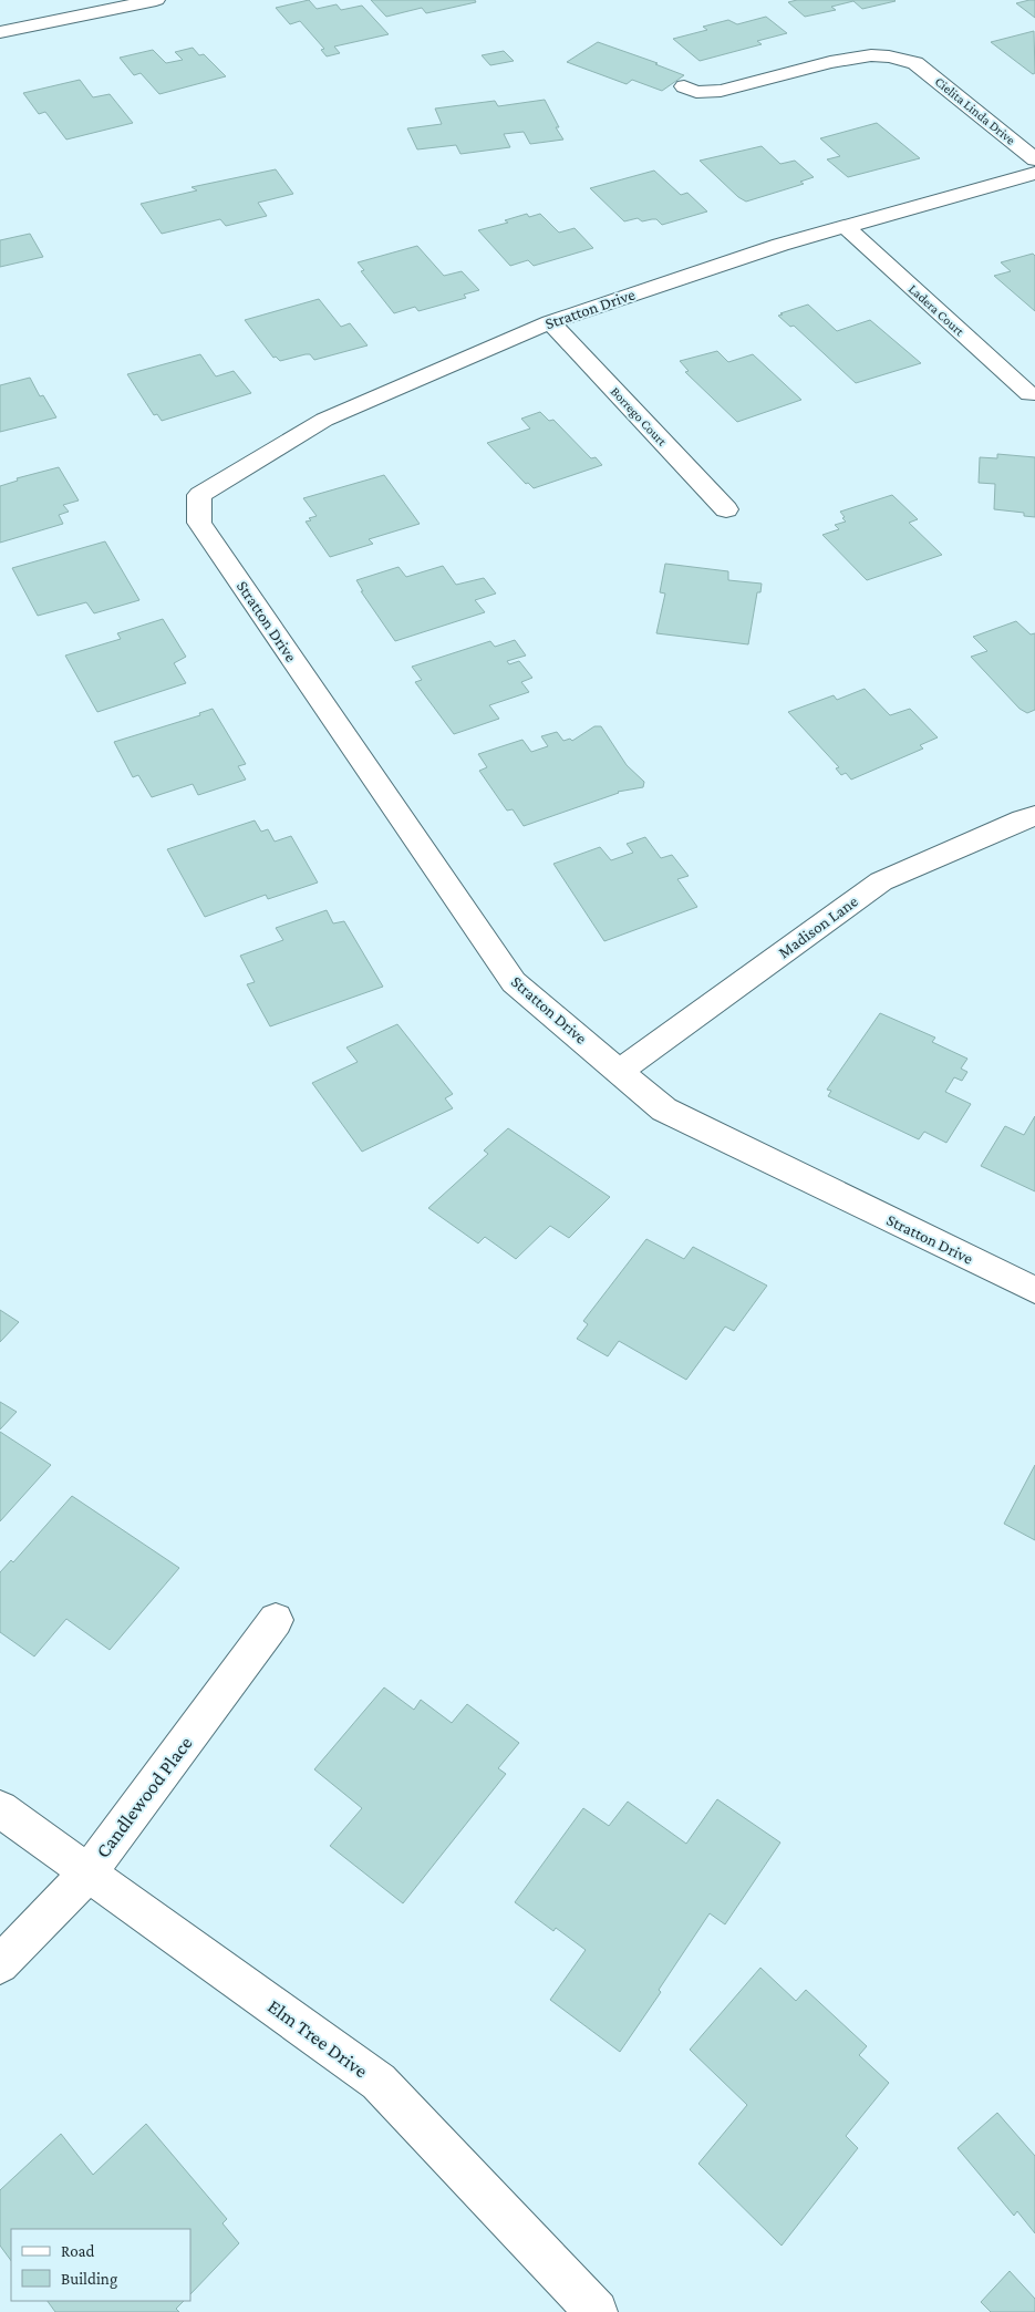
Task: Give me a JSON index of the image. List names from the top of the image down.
{
  "streets": {
    "street": [
      "Cielita Linda Drive",
      "Stratton Drive",
      "Ladera Court",
      "Borrego Court",
      "Madison Lane",
      "Candlewood Place",
      "Elm Tree Drive"
    ]
  },
  "crossings": [
    ["Stratton Drive", "Ladera Court"],
    ["Stratton Drive", "Borrego Court"],
    ["Stratton Drive", "Madison Lane"],
    ["Candlewood Place", "Elm Tree Drive"]
  ],
  "legend": ["Road", "Building"]
}
